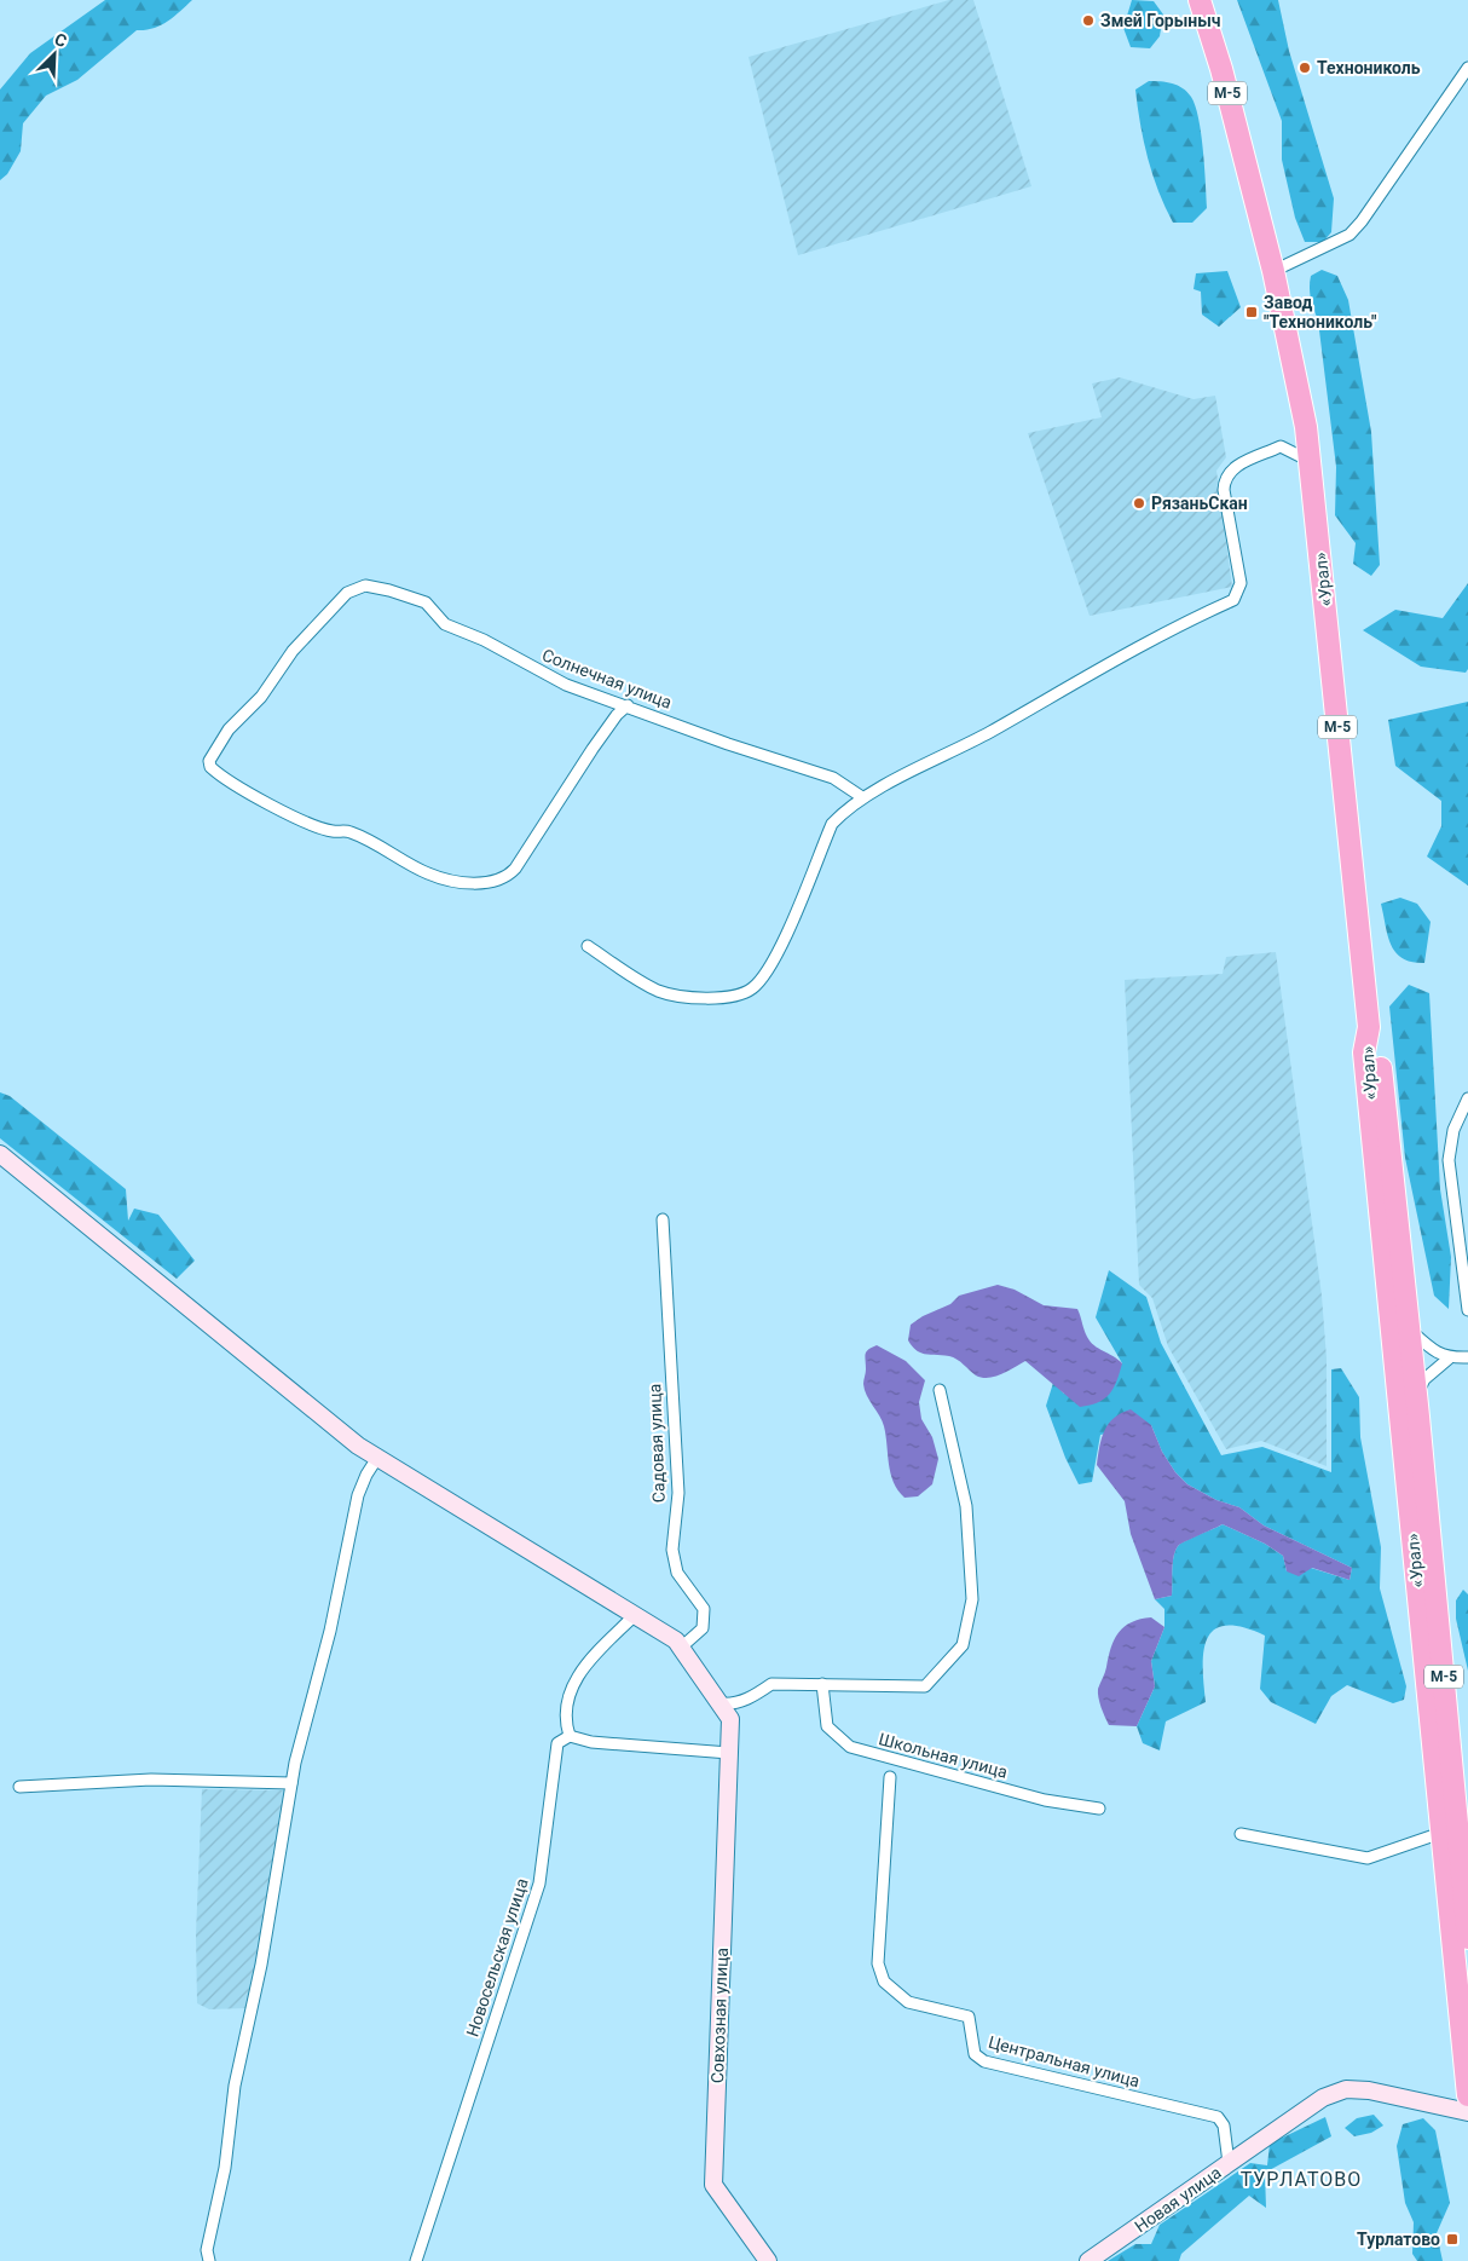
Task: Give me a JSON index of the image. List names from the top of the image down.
{
  "streets": {
    "highway": ["М-5", "«Урал»"],
    "street": [
      "Солнечная улица",
      "Садовая улица",
      "Школьная улица",
      "Новосельская улица",
      "Совхозная улица",
      "Центральная улица",
      "Новая улица"
    ]
  },
  "crossings": [
    ["Садовая улица", "Совхозная улица"],
    ["Центральная улица", "Новая улица"]
  ],
  "districts": ["ТУРЛАТОВО"],
  "places": {
    "other": ["Змей Горыныч", "Технониколь", "РязаньСкан"],
    "transit": ["Завод \"Технониколь\"", "Турлатово"]
  },
  "north": "top right"
}
